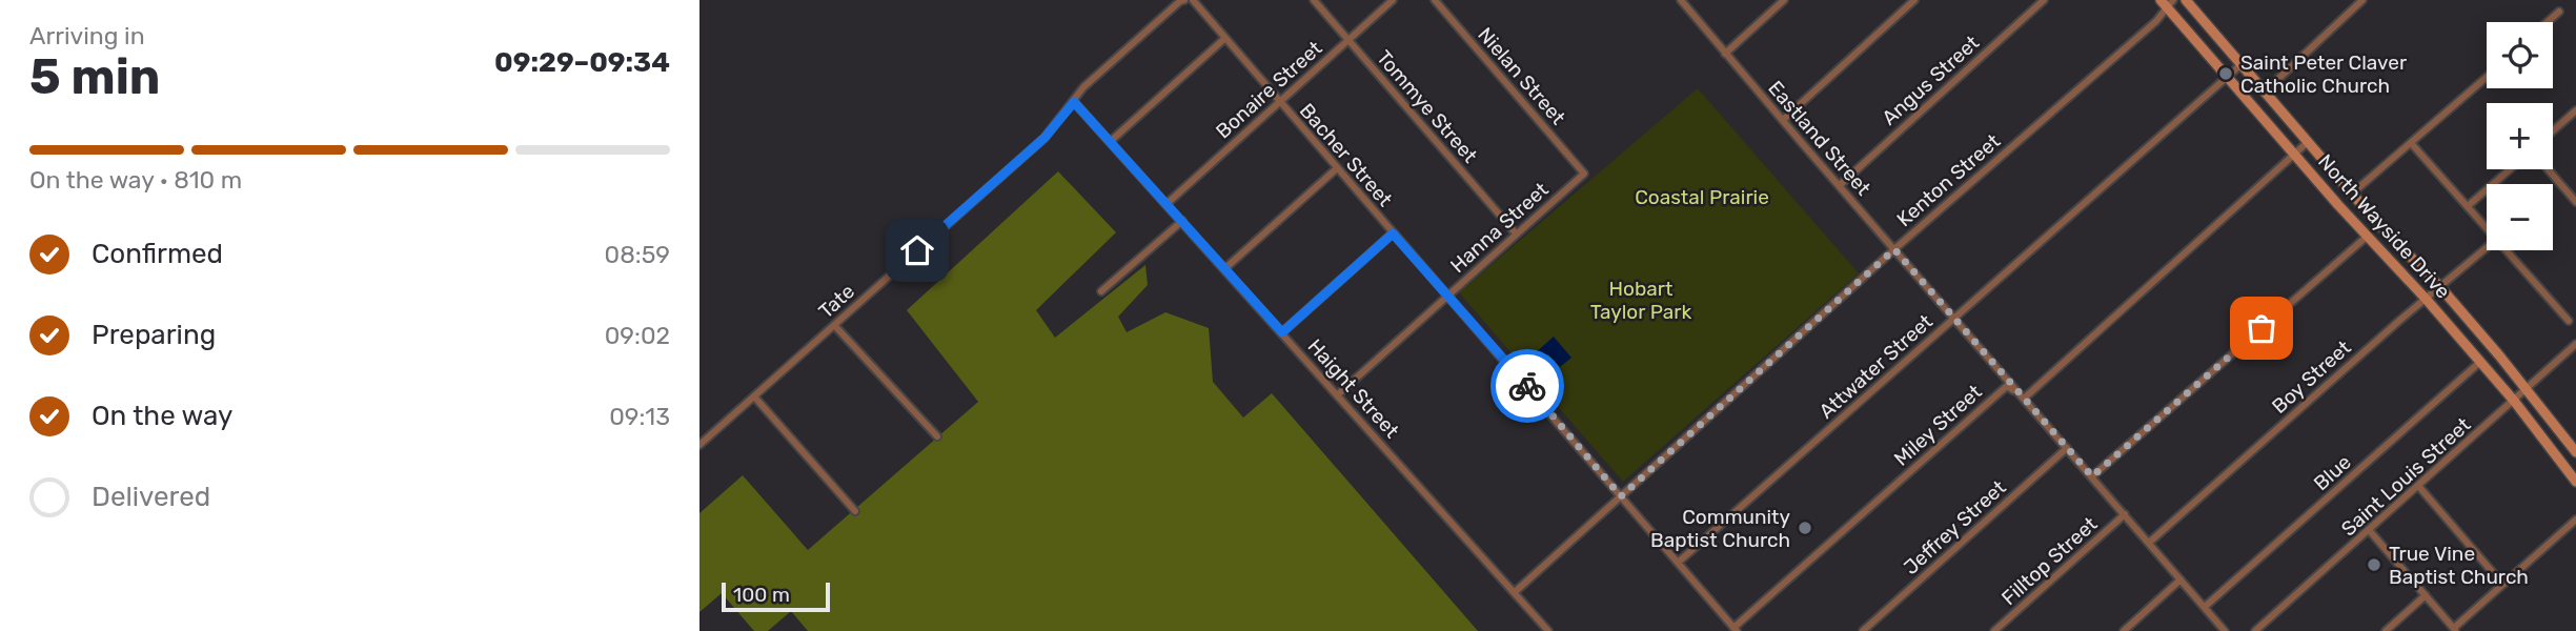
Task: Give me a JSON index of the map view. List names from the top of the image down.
{
  "streets": {
    "main road": ["North Wayside Drive"],
    "street": [
      "Nielan Street",
      "Angus Street",
      "Bonaire Street",
      "Tommye Street",
      "Eastland Street",
      "Bacher Street",
      "Kenton Street",
      "Hanna Street",
      "Tate",
      "Attwater Street",
      "Boy Street",
      "Haight Street",
      "Miley Street",
      "Blue",
      "Saint Louis Street",
      "Jeffrey Street",
      "Filltop Street"
    ]
  },
  "crossings": [
    ["Nielan Street", "Hanna Street"],
    ["Angus Street", "Eastland Street"],
    ["Bonaire Street", "Tommye Street"],
    ["Bonaire Street", "Bacher Street"],
    ["Bonaire Street", "Haight Street"],
    ["Tommye Street", "Hanna Street"],
    ["Eastland Street", "Kenton Street"],
    ["Eastland Street", "Attwater Street"],
    ["Eastland Street", "Boy Street"],
    ["Eastland Street", "Miley Street"],
    ["Eastland Street", "Blue"],
    ["Eastland Street", "Jeffrey Street"],
    ["Eastland Street", "Filltop Street"],
    ["Bacher Street", "Kenton Street"],
    ["Bacher Street", "Hanna Street"],
    ["Bacher Street", "Attwater Street"],
    ["Bacher Street", "Miley Street"],
    ["Kenton Street", "North Wayside Drive"],
    ["Kenton Street", "Haight Street"],
    ["North Wayside Drive", "Attwater Street"],
    ["North Wayside Drive", "Boy Street"],
    ["North Wayside Drive", "Blue"],
    ["North Wayside Drive", "Saint Louis Street"],
    ["Hanna Street", "Haight Street"],
    ["Tate", "Haight Street"]
  ],
  "parks": ["Coastal Prairie", "Hobart Taylor Park"],
  "places": ["Saint Peter Claver Catholic Church", "Community Baptist Church", "True Vine Baptist Church"],
  "scale_bar": "100 m",
  "page": {
    "heading": ["5 min", "Arriving in", "09:29–09:34"],
    "map_buttons": ["+", "−"],
    "bar": "On the way · 810 m",
    "list": [
      ["Confirmed", "08:59"],
      ["Preparing", "09:02"],
      ["On the way", "09:13"],
      "Delivered"
    ],
    "scale": "100 m"
  }
}
